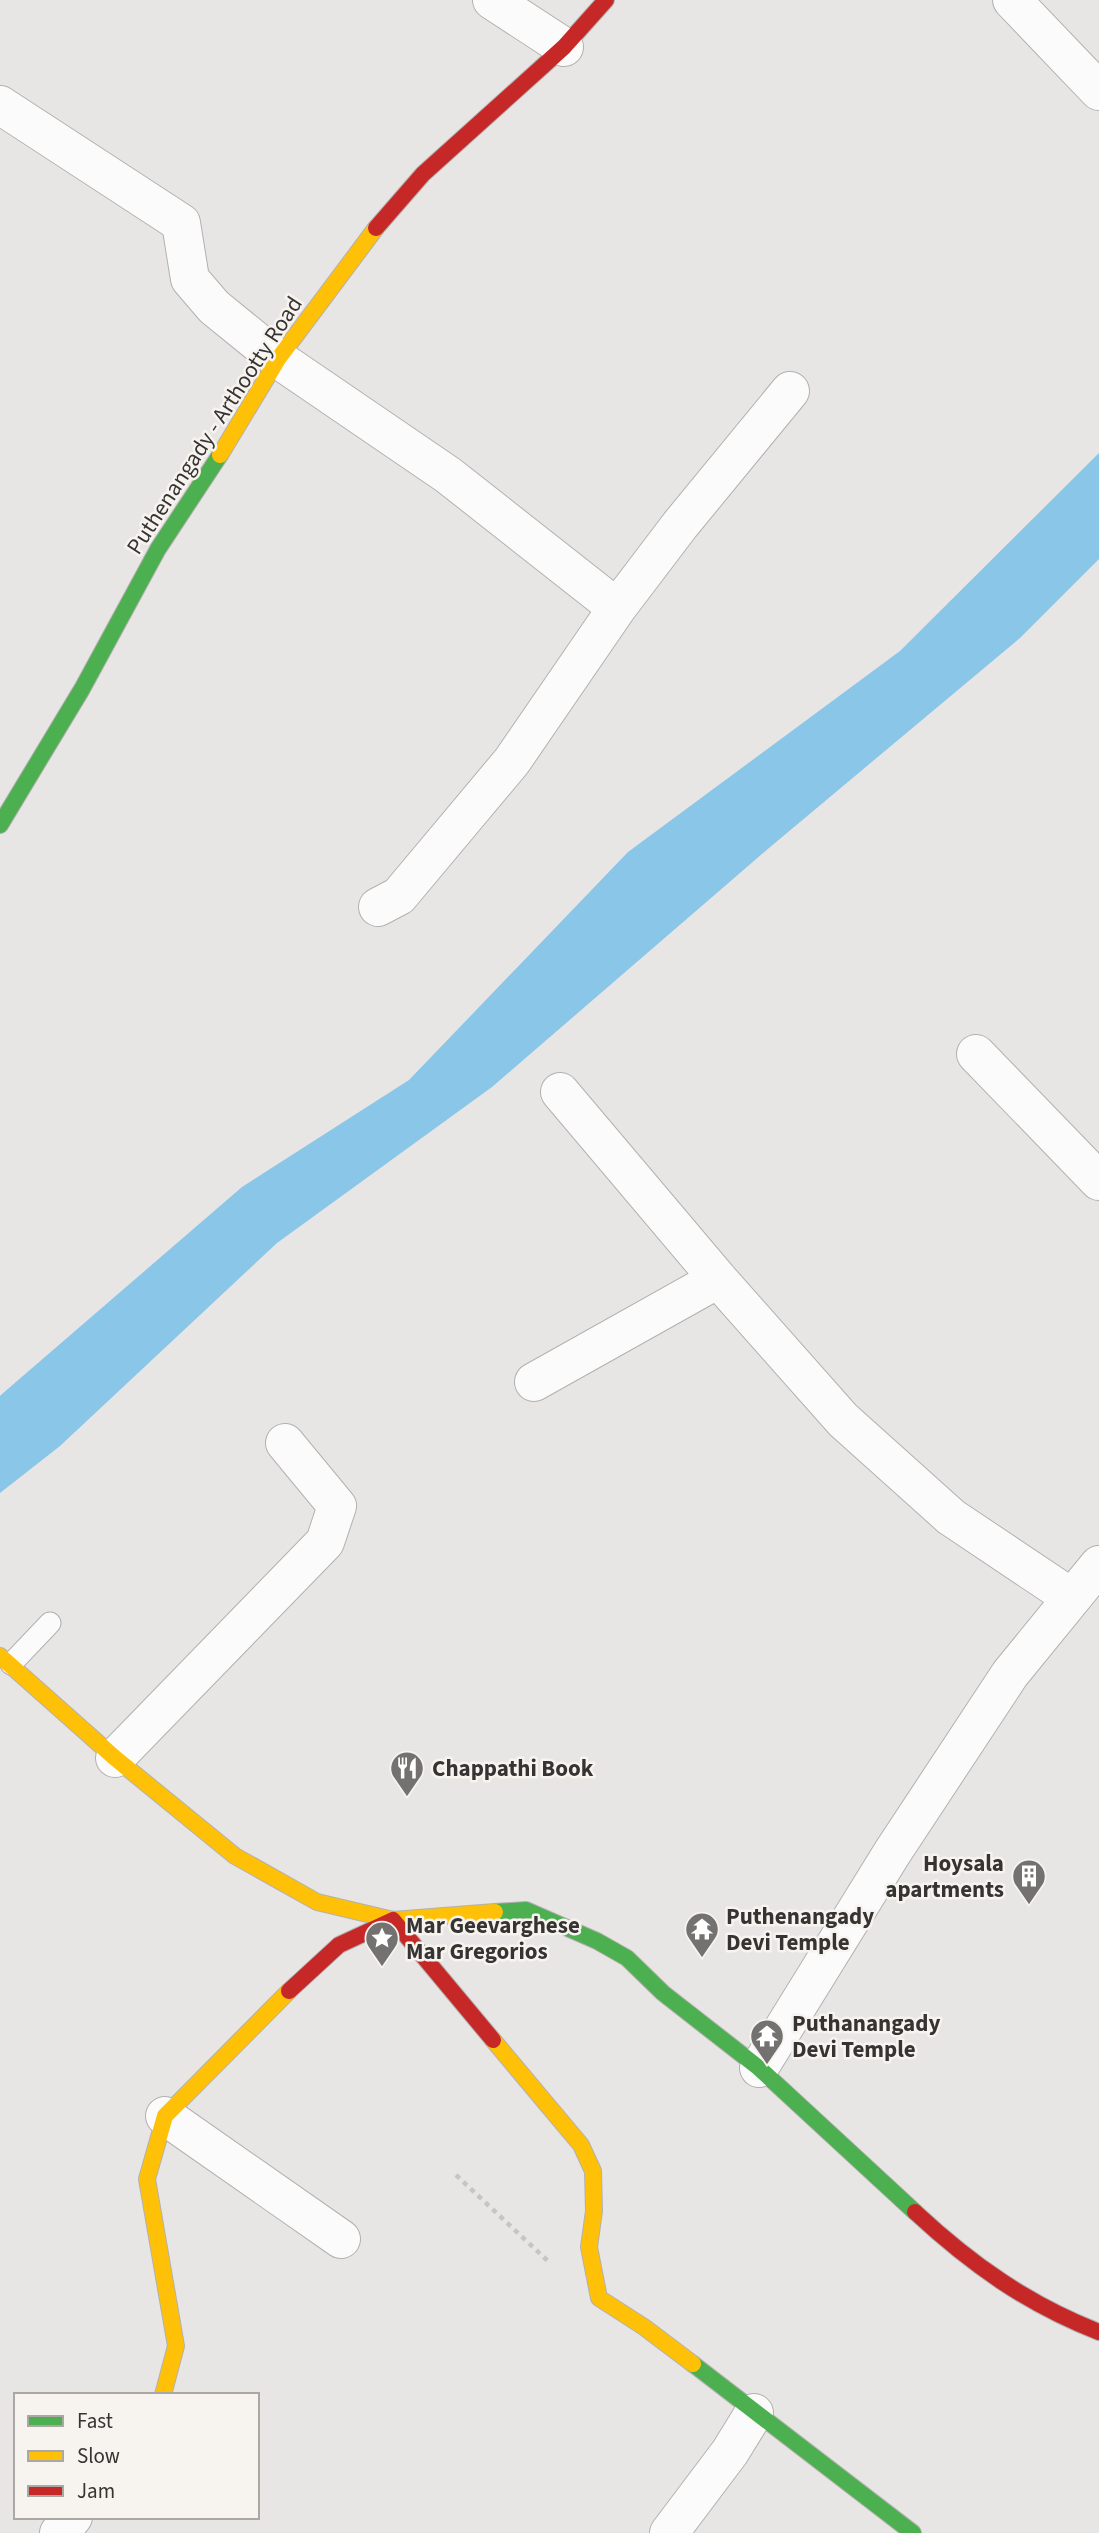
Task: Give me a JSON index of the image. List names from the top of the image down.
{
  "streets": {
    "main road": ["Puthenangady - Arthootty Road"]
  },
  "places": {
    "restaurant": ["Chappathi Book"],
    "building": ["Hoysala apartments"],
    "temple": ["Puthenangady Devi Temple", "Puthanangady Devi Temple"],
    "place": ["Mar Geevarghese Mar Gregorios"]
  },
  "legend": ["Fast", "Slow", "Jam"]
}
